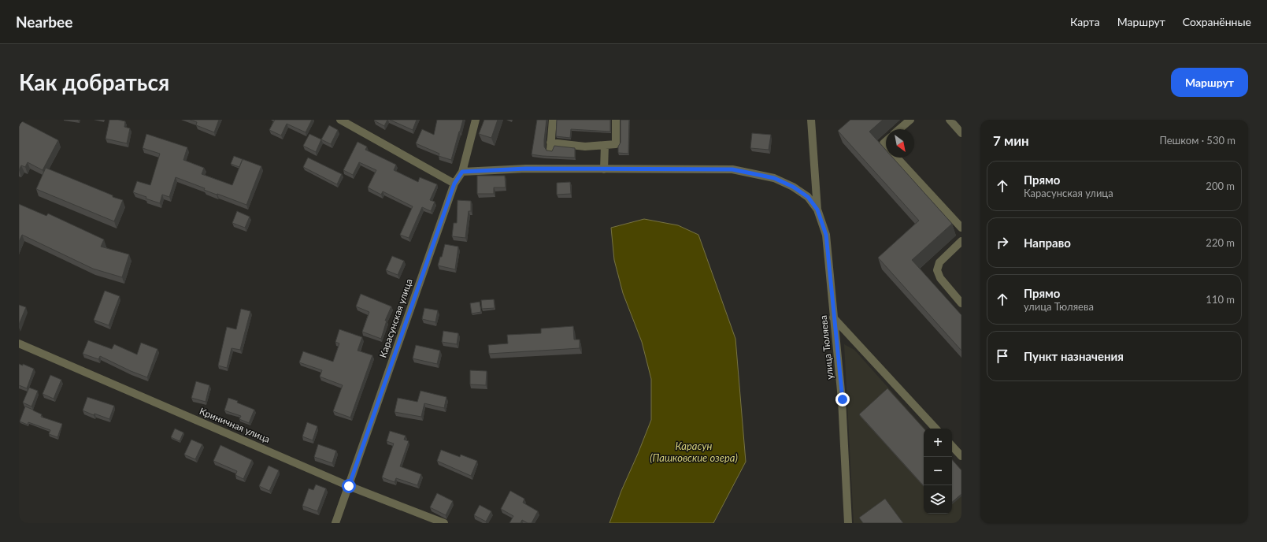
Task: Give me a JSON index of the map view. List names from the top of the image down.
{
  "streets": {
    "street": ["Карасунская улица", "улица Тюляева", "Криничная улица"]
  },
  "crossings": [
    ["Карасунская улица", "Криничная улица"]
  ],
  "water": ["Карасун (Пашковские озера)"],
  "north": "bottom right",
  "page": {
    "header": "Nearbee",
    "nav": ["Карта", "Маршрут", "Сохранённые"],
    "buttons": "Маршрут",
    "title": "Как добраться",
    "heading": ["7 мин", "Пешком · 530 m"],
    "list": [
      ["Прямо", "Карасунская улица", "200 m"],
      ["Направо", "220 m"],
      ["Прямо", "улица Тюляева", "110 m"],
      "Пункт назначения"
    ],
    "map_buttons": ["+", "−"]
  }
}
